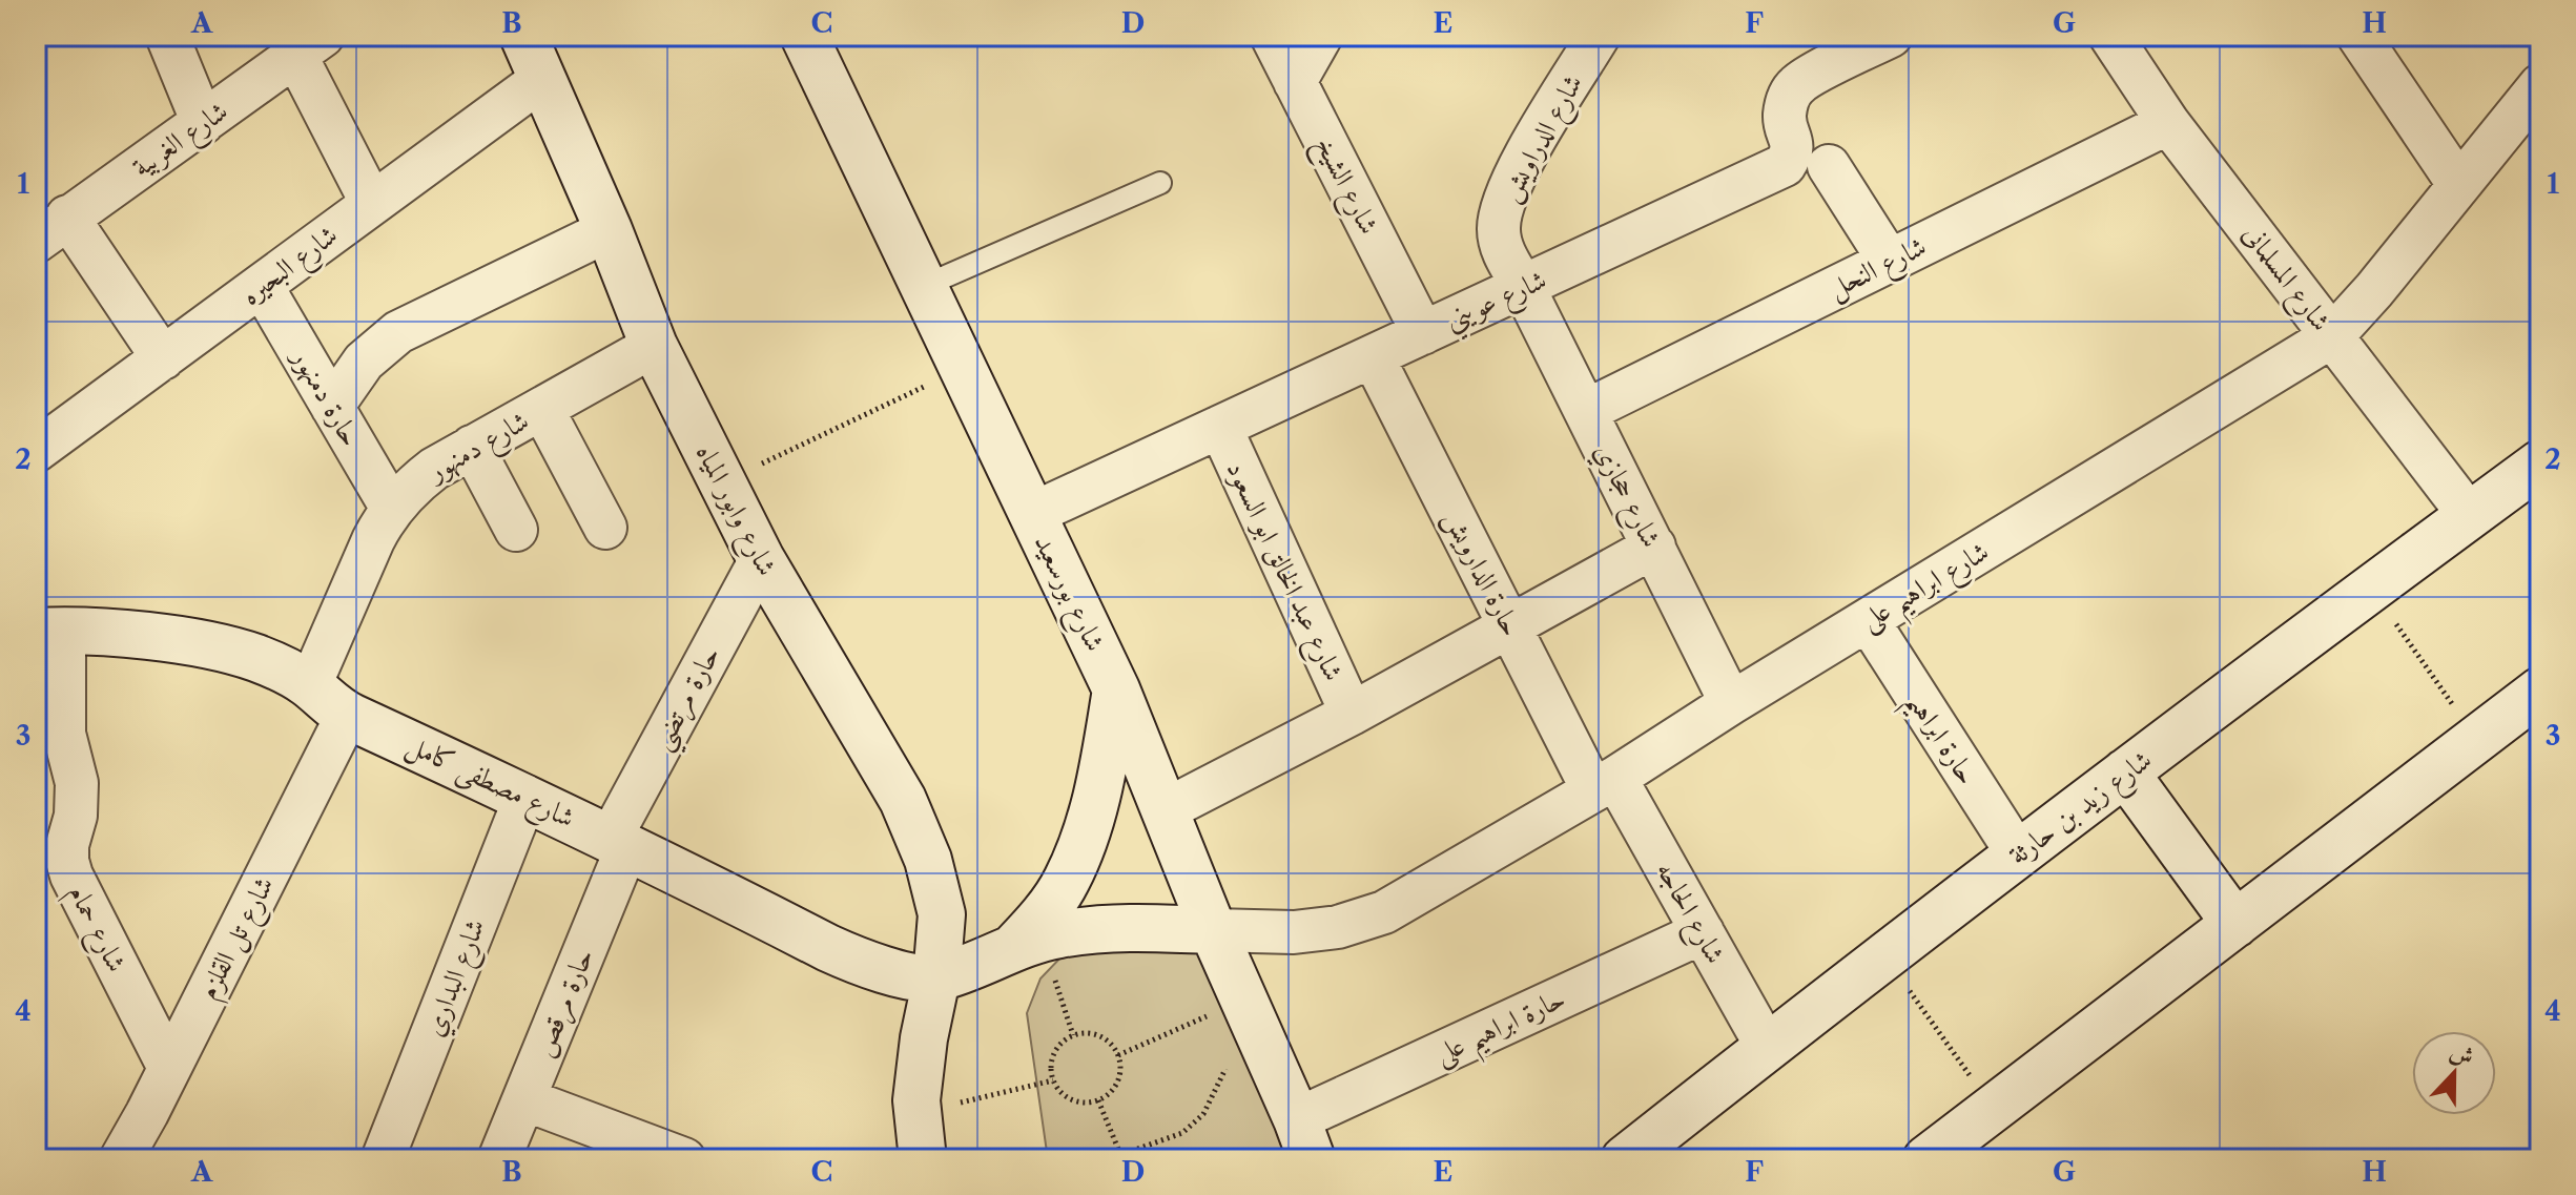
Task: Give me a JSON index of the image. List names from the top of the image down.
{
  "streets": {
    "street": [
      "شارع الدراويش",
      "شارع الغربية",
      "شارع الشيخ",
      "شارع البحيره",
      "شارع النحل",
      "شارع المسلمانى",
      "شارع عويني",
      "حارة دمنهور",
      "شارع دمنهور",
      "شارع حجازي",
      "شارع وابور المياه",
      "شارع عبد الخالق ابو السعود",
      "حارة الدارويش",
      "شارع ابراهيم على",
      "شارع بورسعيد",
      "حارة مرتضي",
      "حارة ابراهيم",
      "شارع مصطفى كامل",
      "شارع زيد بن حارثة",
      "شارع الحاجه",
      "شارع حمام",
      "شارع تل القلزم",
      "شارع البداري",
      "حارة مرقص",
      "حارة ابراهيم على"
    ]
  },
  "crossings": [
    ["شارع الدراويش", "شارع عويني"],
    ["شارع الدراويش", "شارع حجازي"],
    ["شارع الشيخ", "شارع عويني"],
    ["شارع البحيره", "حارة دمنهور"],
    ["شارع البحيره", "شارع وابور المياه"],
    ["شارع النحل", "شارع المسلمانى"],
    ["شارع النحل", "شارع حجازي"],
    ["شارع المسلمانى", "شارع ابراهيم على"],
    ["شارع المسلمانى", "شارع زيد بن حارثة"],
    ["شارع عويني", "شارع حجازي"],
    ["شارع عويني", "شارع عبد الخالق ابو السعود"],
    ["شارع عويني", "حارة الدارويش"],
    ["شارع عويني", "شارع بورسعيد"],
    ["حارة دمنهور", "شارع دمنهور"],
    ["شارع دمنهور", "شارع وابور المياه"],
    ["شارع دمنهور", "شارع مصطفى كامل"],
    ["شارع حجازي", "شارع ابراهيم على"],
    ["شارع وابور المياه", "حارة مرتضي"],
    ["شارع وابور المياه", "شارع مصطفى كامل"],
    ["حارة الدارويش", "شارع ابراهيم على"],
    ["حارة الدارويش", "شارع الحاجه"],
    ["شارع ابراهيم على", "شارع بورسعيد"],
    ["شارع ابراهيم على", "حارة ابراهيم"],
    ["شارع ابراهيم على", "شارع الحاجه"],
    ["شارع بورسعيد", "حارة ابراهيم على"],
    ["حارة مرتضي", "شارع مصطفى كامل"],
    ["حارة مرتضي", "حارة مرقص"],
    ["حارة ابراهيم", "شارع زيد بن حارثة"],
    ["شارع مصطفى كامل", "شارع حمام"],
    ["شارع مصطفى كامل", "شارع تل القلزم"],
    ["شارع مصطفى كامل", "شارع البداري"],
    ["شارع مصطفى كامل", "حارة مرقص"],
    ["شارع زيد بن حارثة", "شارع الحاجه"],
    ["شارع الحاجه", "حارة ابراهيم على"],
    ["شارع حمام", "شارع تل القلزم"]
  ],
  "north": "top",
  "grid": {
    "columns": [
      "A",
      "B",
      "C",
      "D",
      "E",
      "F",
      "G",
      "H"
    ],
    "rows": [
      "1",
      "2",
      "3",
      "4"
    ]
  }
}
